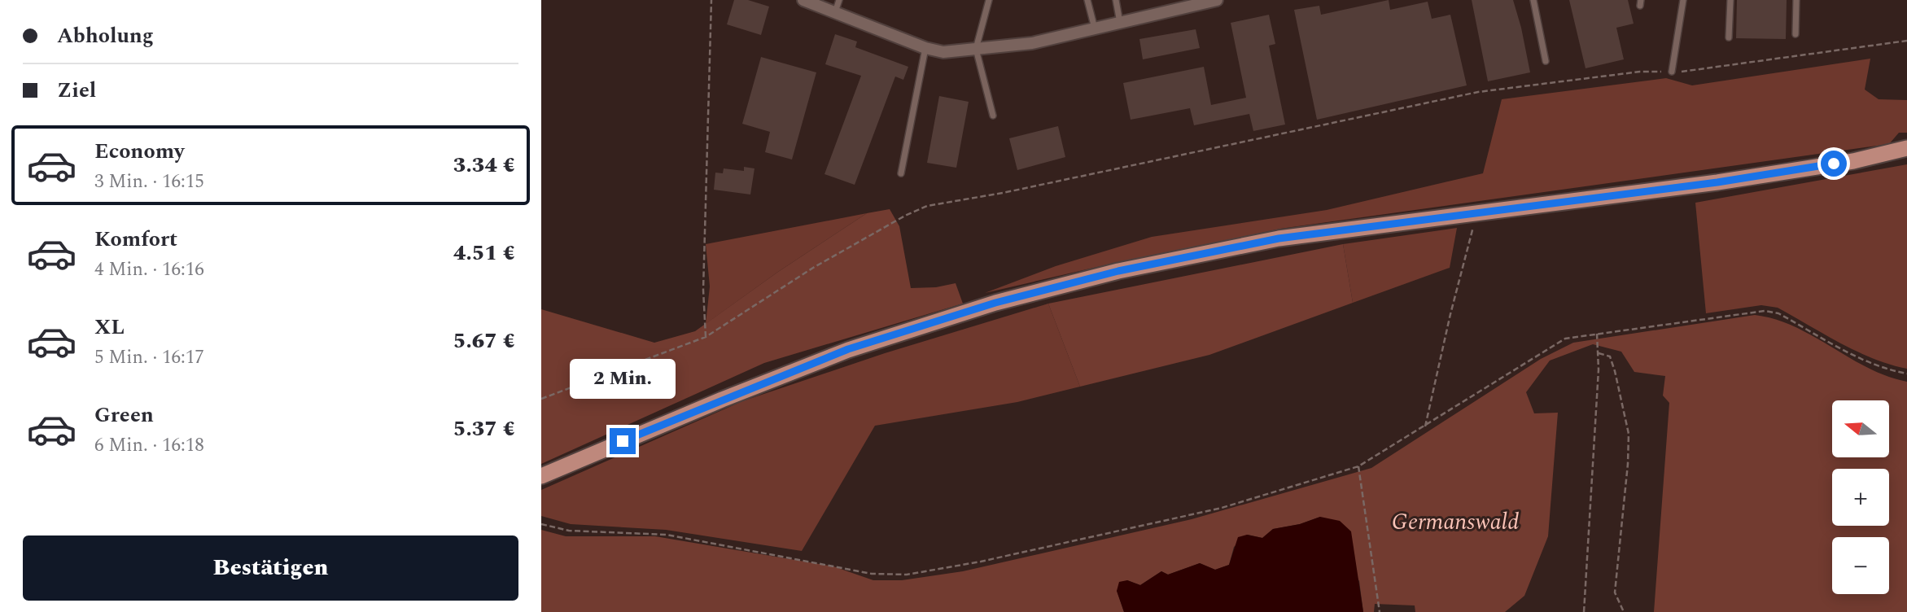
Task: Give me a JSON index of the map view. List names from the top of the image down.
{
  "parks": ["Germanswald"],
  "north": "left",
  "page": {
    "banner": ["Abholung", "Ziel"],
    "list": [
      {
        "name": "Economy",
        "note": "3 Min. · 16:15",
        "value": "3.34 €"
      },
      {
        "name": "Komfort",
        "note": "4 Min. · 16:16",
        "value": "4.51 €"
      },
      {
        "name": "XL",
        "note": "5 Min. · 16:17",
        "value": "5.67 €"
      },
      {
        "name": "Green",
        "note": "6 Min. · 16:18",
        "value": "5.37 €"
      }
    ],
    "bubble": "2 Min.",
    "map_buttons": ["+", "−"],
    "buttons": "Bestätigen"
  }
}
